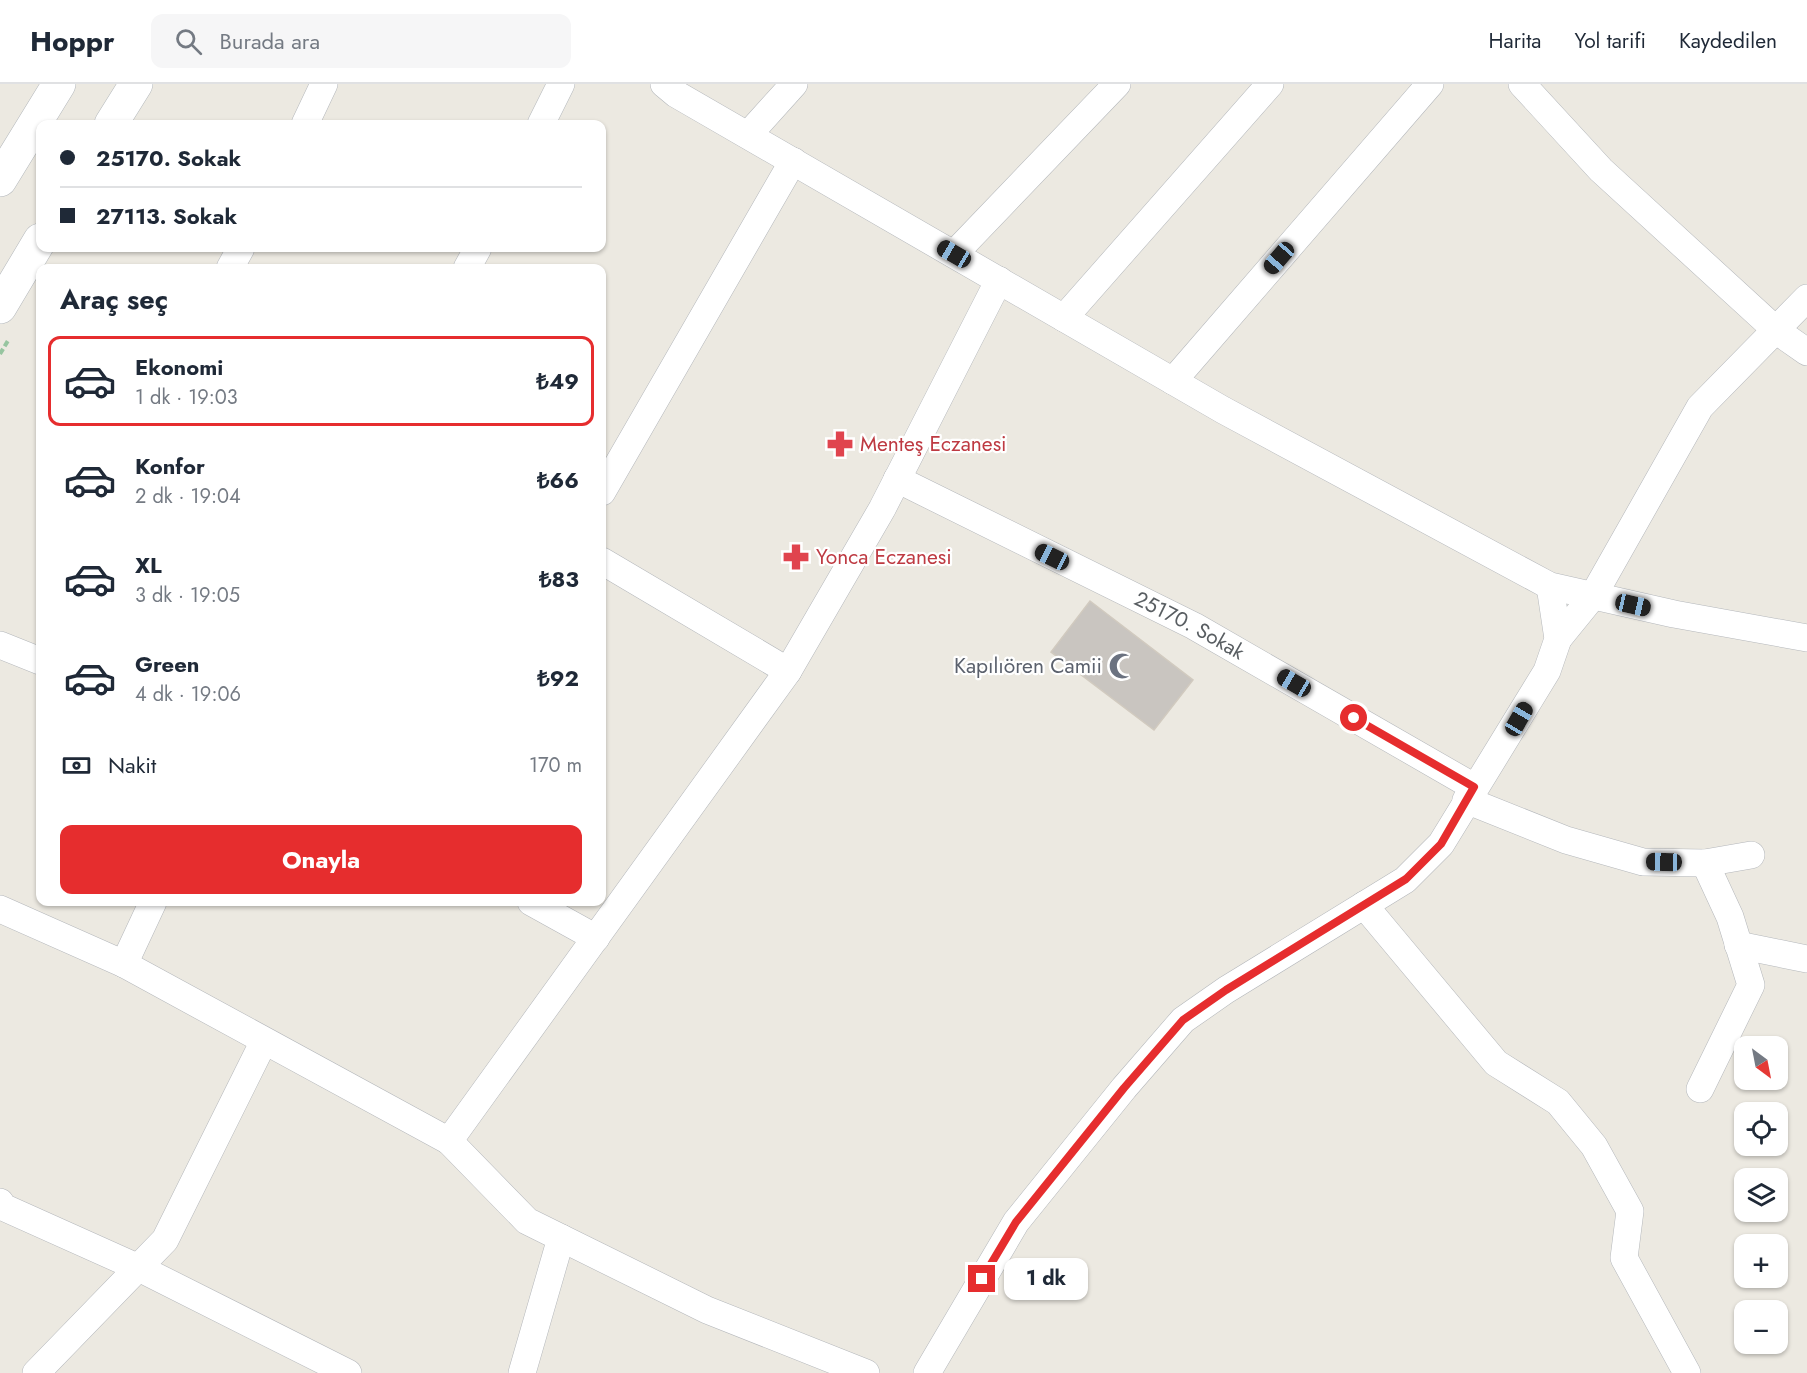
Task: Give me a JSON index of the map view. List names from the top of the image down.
{
  "streets": {
    "street": ["25170. Sokak"]
  },
  "places": {
    "pharmacy": ["Menteş Eczanesi", "Yonca Eczanesi"],
    "mosque": ["Kapılıören Camii"]
  },
  "north": "bottom right",
  "page": {
    "header": "Hoppr",
    "search": "Burada ara",
    "nav": ["Harita", "Yol tarifi", "Kaydedilen"],
    "banner": ["25170. Sokak", "27113. Sokak"],
    "heading": "Araç seç",
    "list": [
      {
        "name": "Ekonomi",
        "note": "1 dk · 19:03",
        "value": "₺49"
      },
      {
        "name": "Konfor",
        "note": "2 dk · 19:04",
        "value": "₺66"
      },
      {
        "name": "XL",
        "note": "3 dk · 19:05",
        "value": "₺83"
      },
      {
        "name": "Green",
        "note": "4 dk · 19:06",
        "value": "₺92"
      }
    ],
    "pay": ["Nakit", "170 m"],
    "buttons": "Onayla",
    "map_buttons": ["+", "−"],
    "bubble": "1 dk"
  }
}
